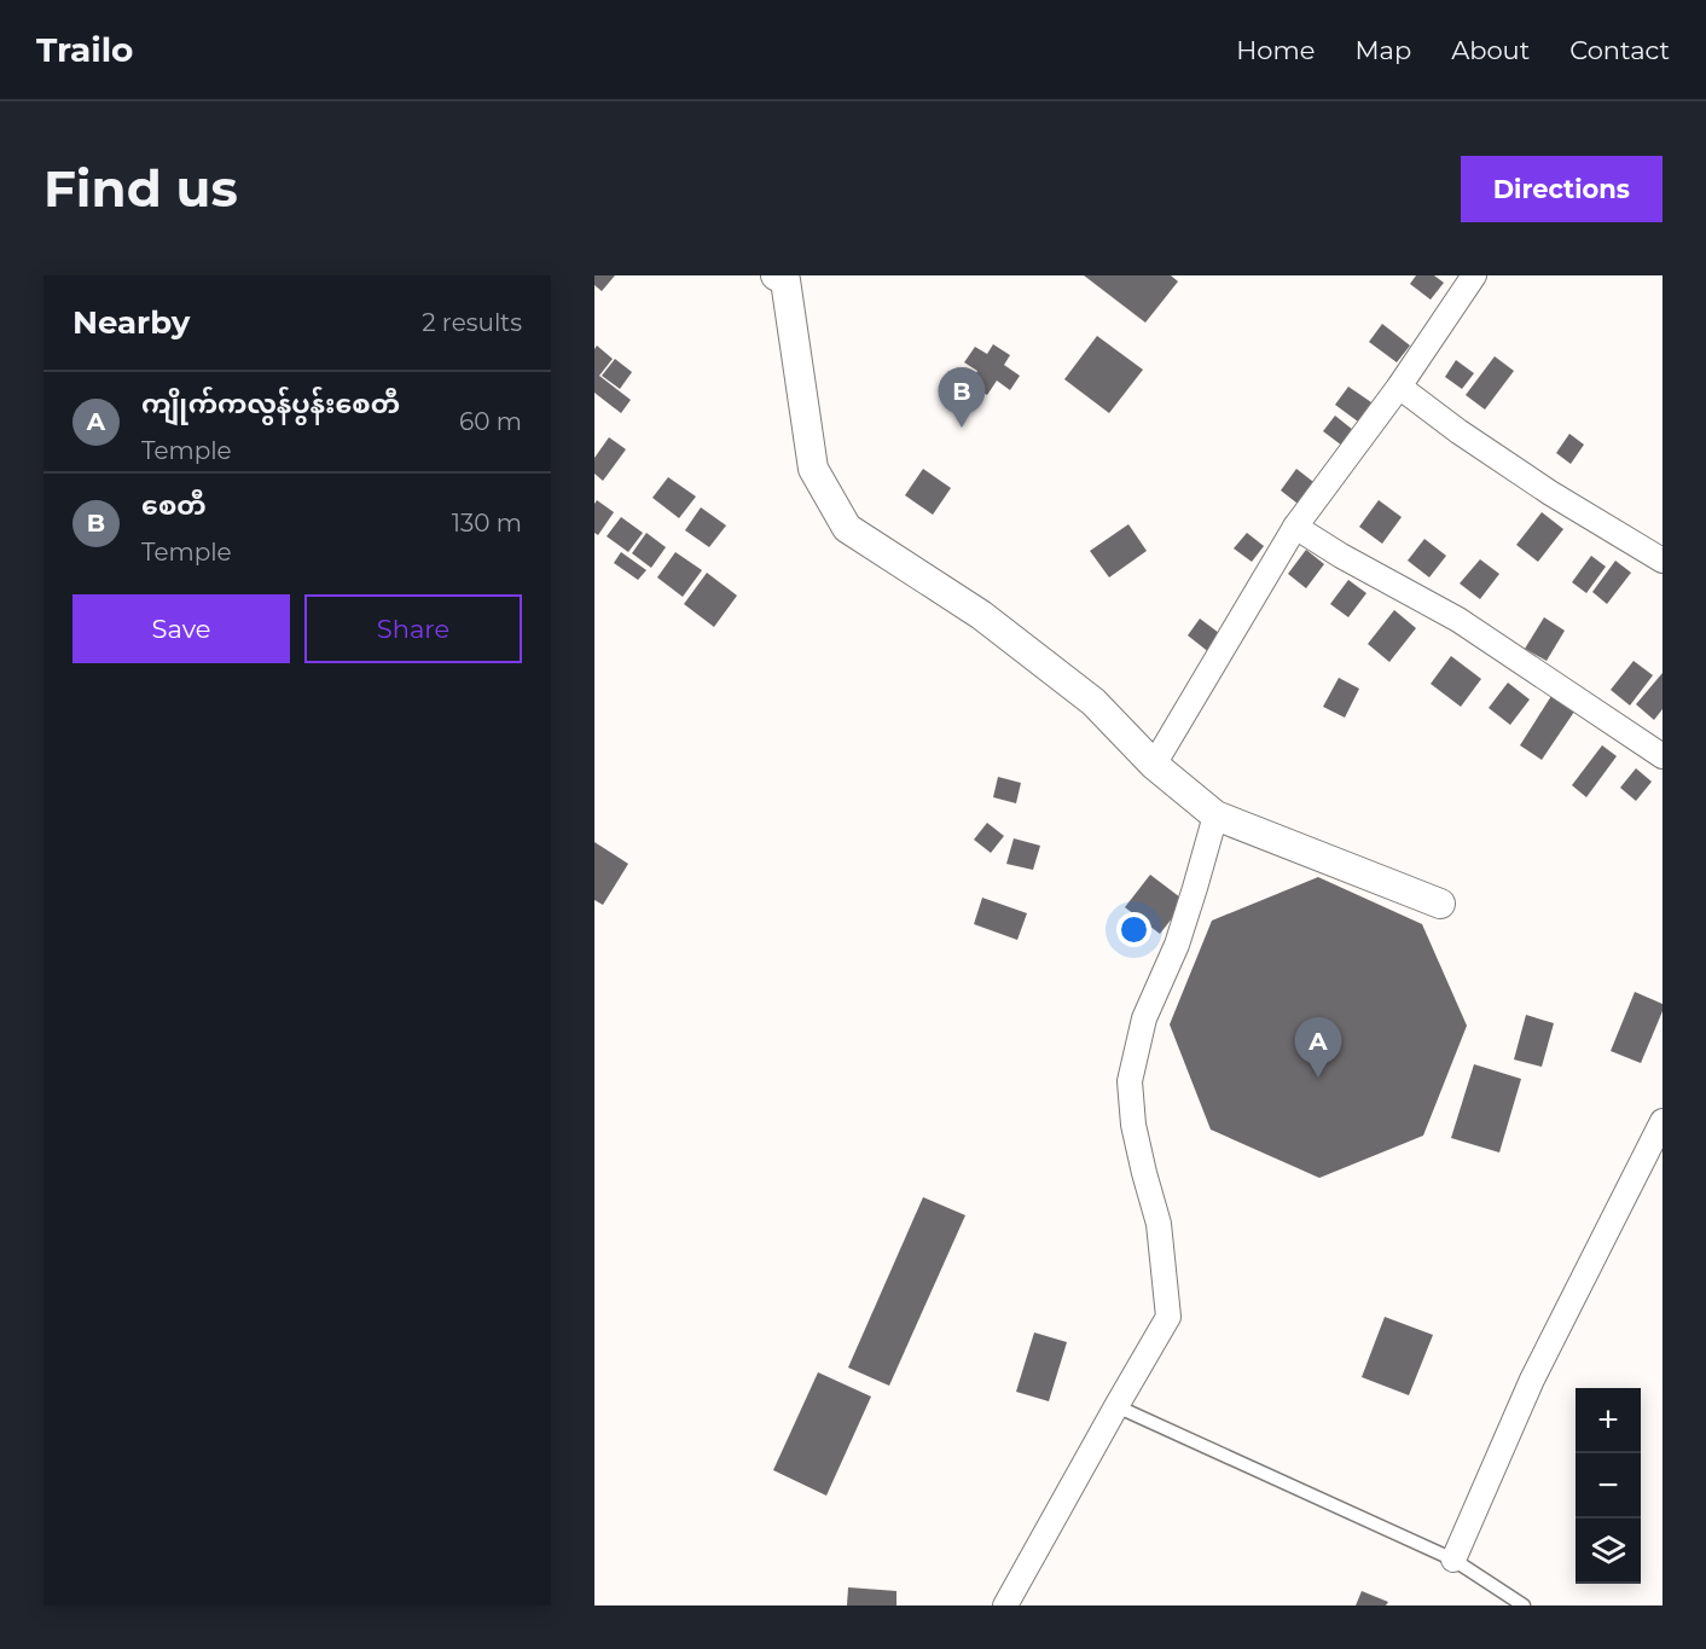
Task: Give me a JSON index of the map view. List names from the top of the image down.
{
  "page": {
    "header": "Trailo",
    "nav": [
      "Home",
      "Map",
      "About",
      "Contact"
    ],
    "buttons": [
      "Directions",
      ["Save", "Share"]
    ],
    "title": "Find us",
    "heading": ["Nearby", "2 results"],
    "pins": ["B", "A"],
    "list": [
      {
        "mark": "A",
        "name": "ကျိုက်ကလွန်ပွန်းစေတီ",
        "note": "Temple",
        "value": "60 m"
      },
      {
        "mark": "B",
        "name": "စေတီ",
        "note": "Temple",
        "value": "130 m"
      }
    ],
    "map_buttons": ["+", "−"]
  }
}
